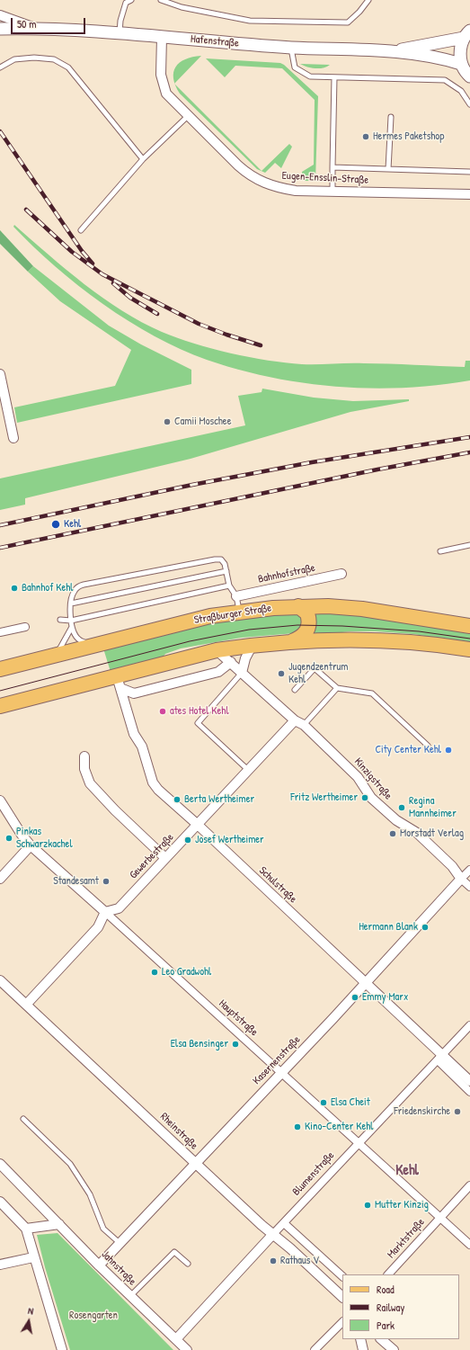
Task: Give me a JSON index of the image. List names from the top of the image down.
{
  "streets": {
    "main road": ["Straßburger Straße"],
    "street": [
      "Hafenstraße",
      "Eugen-Ensslin-Straße",
      "Bahnhofstraße",
      "Kinzigstraße",
      "Gewerbestraße",
      "Schulstraße",
      "Hauptstraße",
      "Kasernenstraße",
      "Rheinstraße",
      "Blumenstraße",
      "Marktstraße",
      "Jahnstraße"
    ]
  },
  "crossings": [
    ["Hafenstraße", "Eugen-Ensslin-Straße"],
    ["Kinzigstraße", "Gewerbestraße"],
    ["Kinzigstraße", "Kasernenstraße"],
    ["Gewerbestraße", "Schulstraße"],
    ["Gewerbestraße", "Hauptstraße"],
    ["Schulstraße", "Kasernenstraße"],
    ["Schulstraße", "Blumenstraße"],
    ["Hauptstraße", "Kasernenstraße"],
    ["Hauptstraße", "Blumenstraße"],
    ["Hauptstraße", "Marktstraße"],
    ["Kasernenstraße", "Rheinstraße"],
    ["Kasernenstraße", "Jahnstraße"],
    ["Rheinstraße", "Blumenstraße"],
    ["Blumenstraße", "Jahnstraße"]
  ],
  "districts": ["Kehl"],
  "parks": ["Rosengarten"],
  "places": [
    "Hermes Paketshop",
    "Camii Moschee",
    "Kehl",
    "Bahnhof Kehl",
    "Jugendzentrum Kehl",
    "ates Hotel Kehl",
    "City Center Kehl",
    "Fritz Wertheimer",
    "Berta Wertheimer",
    "Regina Mannheimer",
    "Morstadt Verlag",
    "Pinkas Schwarzkachel",
    "Josef Wertheimer",
    "Standesamt",
    "Hermann Blank",
    "Leo Gradwohl",
    "Emmy Marx",
    "Elsa Bensinger",
    "Elsa Cheit",
    "Friedenskirche",
    "Kino-Center Kehl",
    "Mutter Kinzig",
    "Rathaus V"
  ],
  "legend": ["Road", "Railway", "Park"],
  "scale_bar": "50 m",
  "north": "top"
}
